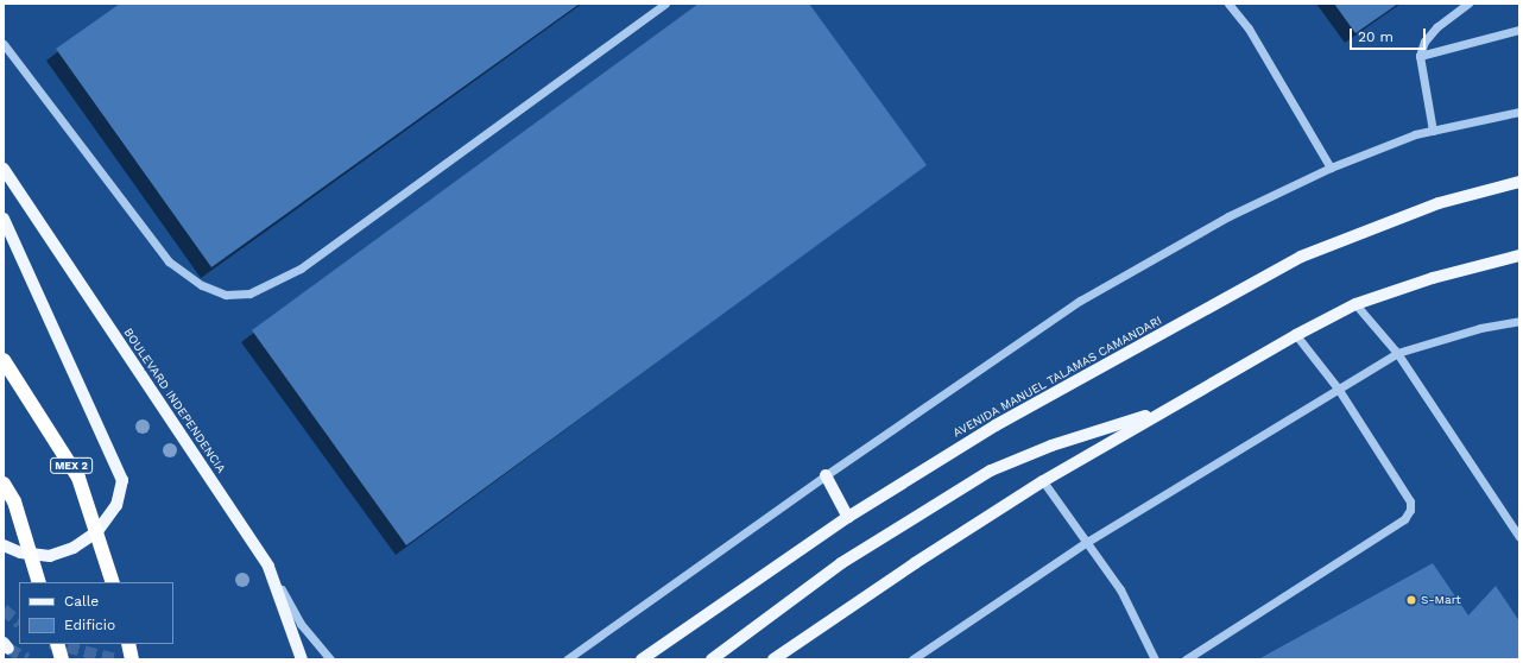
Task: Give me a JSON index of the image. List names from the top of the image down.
{
  "streets": {
    "highway": ["MEX 2"],
    "main road": ["AVENIDA MANUEL TALAMAS CAMANDARI", "BOULEVARD INDEPENDENCIA"]
  },
  "places": ["S-Mart"],
  "legend": ["Calle", "Edificio"],
  "scale_bar": "20 m"
}
